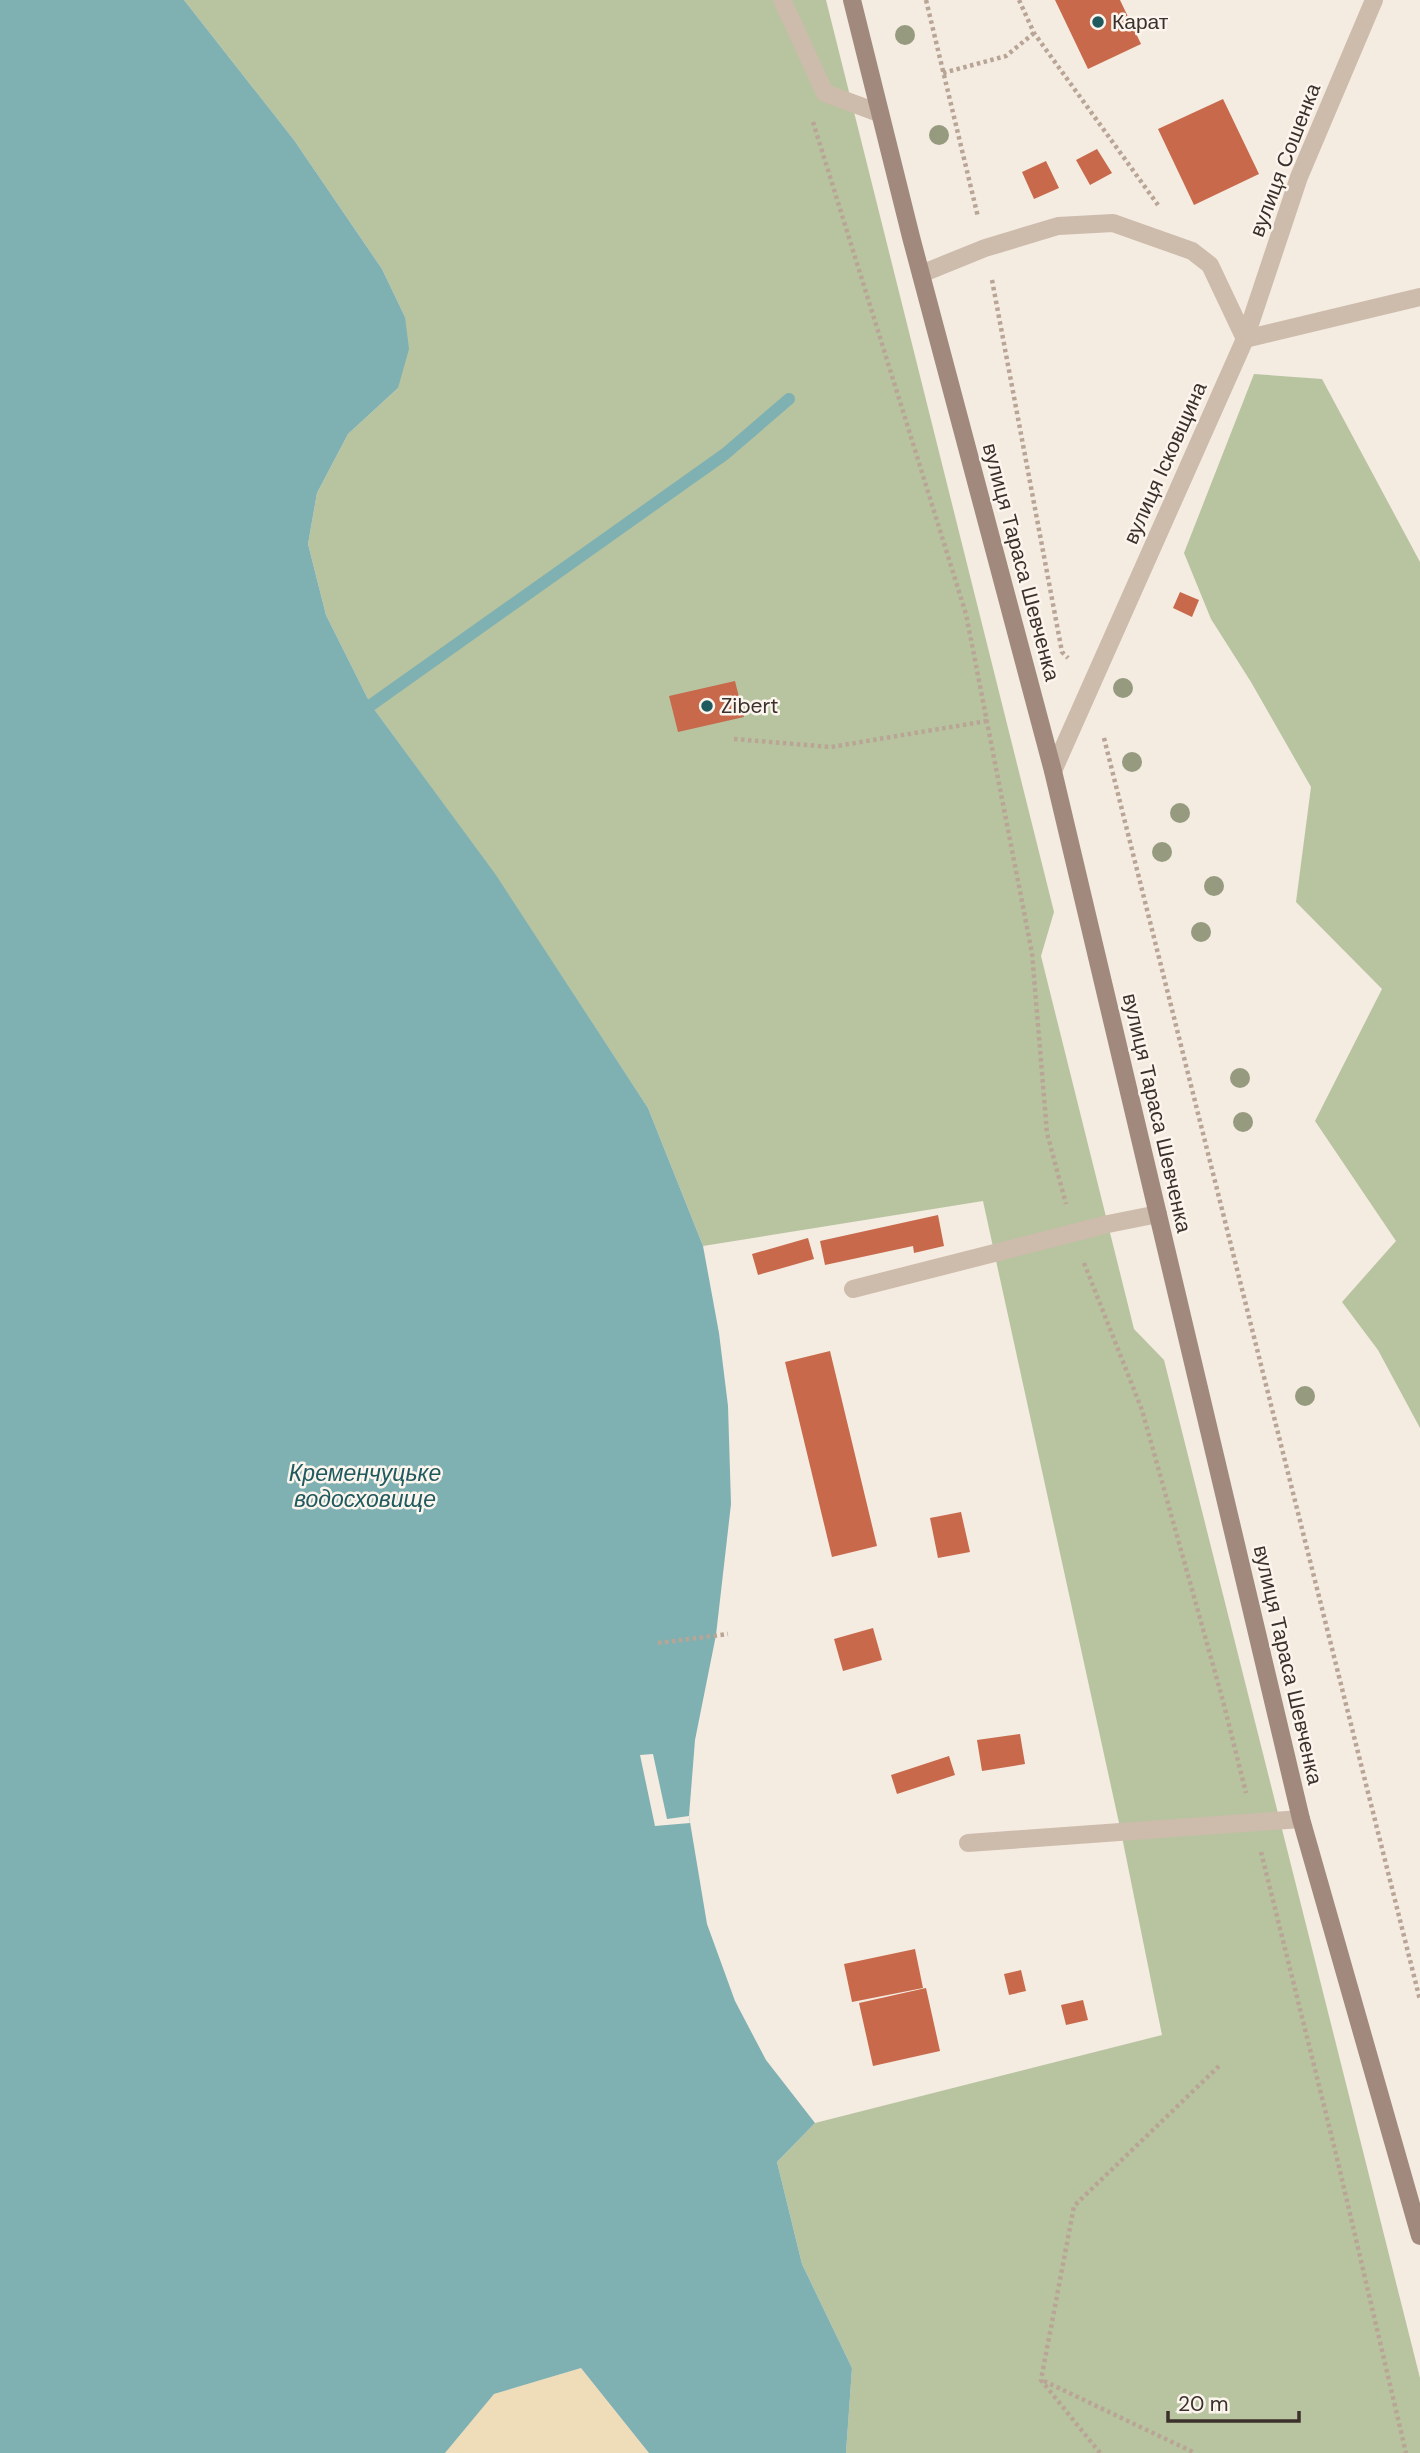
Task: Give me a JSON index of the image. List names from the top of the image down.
{
  "streets": {
    "street": ["вулиця Сошенка", "вулиця Ісковщина", "вулиця Тараса Шевченка"]
  },
  "crossings": [
    ["вулиця Сошенка", "вулиця Ісковщина"],
    ["вулиця Ісковщина", "вулиця Тараса Шевченка"]
  ],
  "water": ["Кременчуцьке водосховище"],
  "places": ["Карат", "Zibert"],
  "scale_bar": "20 m"
}
